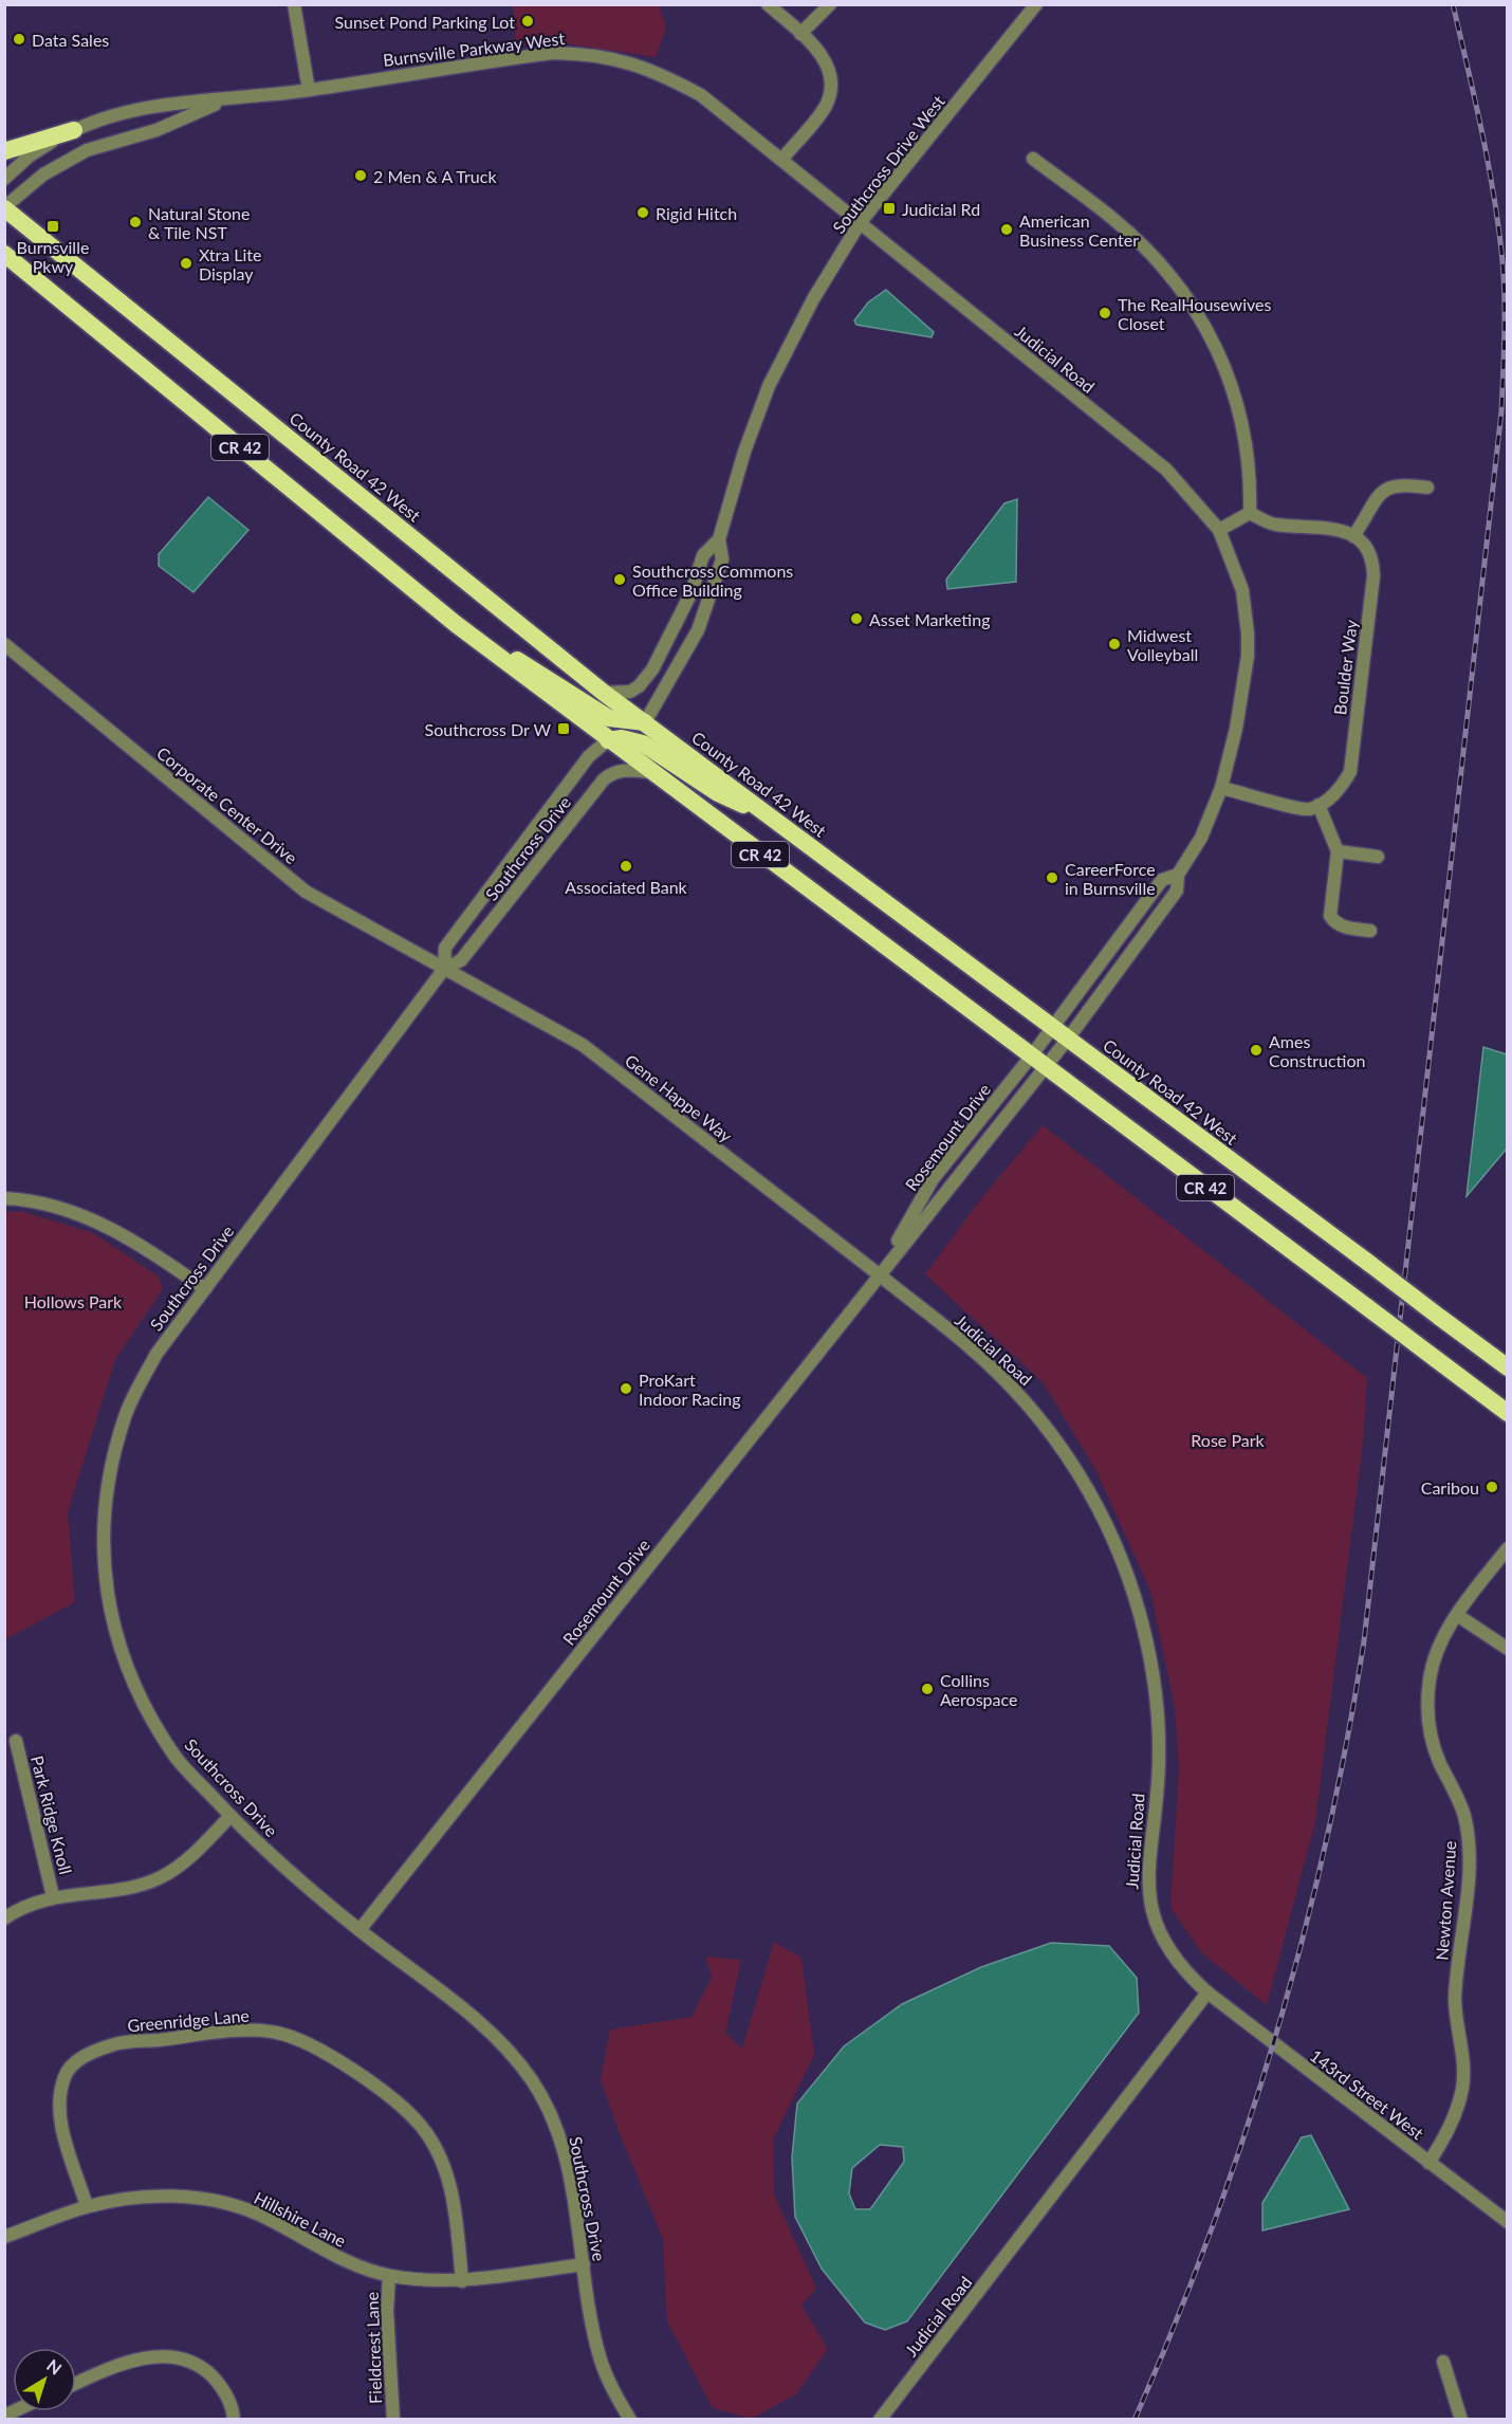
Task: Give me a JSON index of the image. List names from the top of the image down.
{
  "streets": {
    "highway": ["CR 42", "County Road 42 West"],
    "street": [
      "Burnsville Parkway West",
      "Southcross Drive West",
      "Judicial Road",
      "Boulder Way",
      "Corporate Center Drive",
      "Southcross Drive",
      "Gene Happe Way",
      "Rosemount Drive",
      "Park Ridge Knoll",
      "Newton Avenue",
      "Greenridge Lane",
      "143rd Street West",
      "Hillshire Lane",
      "Fieldcrest Lane"
    ]
  },
  "crossings": [
    ["Burnsville Parkway West", "Southcross Drive West"],
    ["Burnsville Parkway West", "Judicial Road"],
    ["Burnsville Parkway West", "County Road 42 West"],
    ["Southcross Drive West", "Judicial Road"],
    ["Southcross Drive West", "County Road 42 West"],
    ["Judicial Road", "CR 42"],
    ["Judicial Road", "County Road 42 West"],
    ["Judicial Road", "Gene Happe Way"],
    ["Judicial Road", "Rosemount Drive"],
    ["Judicial Road", "143rd Street West"],
    ["CR 42", "Southcross Drive"],
    ["CR 42", "Rosemount Drive"],
    ["Corporate Center Drive", "Southcross Drive"],
    ["Corporate Center Drive", "Gene Happe Way"],
    ["Southcross Drive", "Gene Happe Way"],
    ["Southcross Drive", "Rosemount Drive"],
    ["Southcross Drive", "Hillshire Lane"],
    ["Gene Happe Way", "Rosemount Drive"],
    ["Newton Avenue", "143rd Street West"],
    ["Greenridge Lane", "Hillshire Lane"],
    ["Hillshire Lane", "Fieldcrest Lane"]
  ],
  "parks": ["Hollows Park", "Rose Park"],
  "places": {
    "other": [
      "Sunset Pond Parking Lot",
      "Data Sales",
      "2 Men & A Truck",
      "Rigid Hitch",
      "Natural Stone & Tile NST",
      "American Business Center",
      "Xtra Lite Display",
      "The RealHousewives Closet",
      "Southcross Commons Office Building",
      "Asset Marketing",
      "Midwest Volleyball",
      "Associated Bank",
      "CareerForce in Burnsville",
      "Ames Construction",
      "ProKart Indoor Racing",
      "Caribou",
      "Collins Aerospace"
    ],
    "transit": ["Judicial Rd", "Burnsville Pkwy", "Southcross Dr W"]
  },
  "north": "top right"
}
